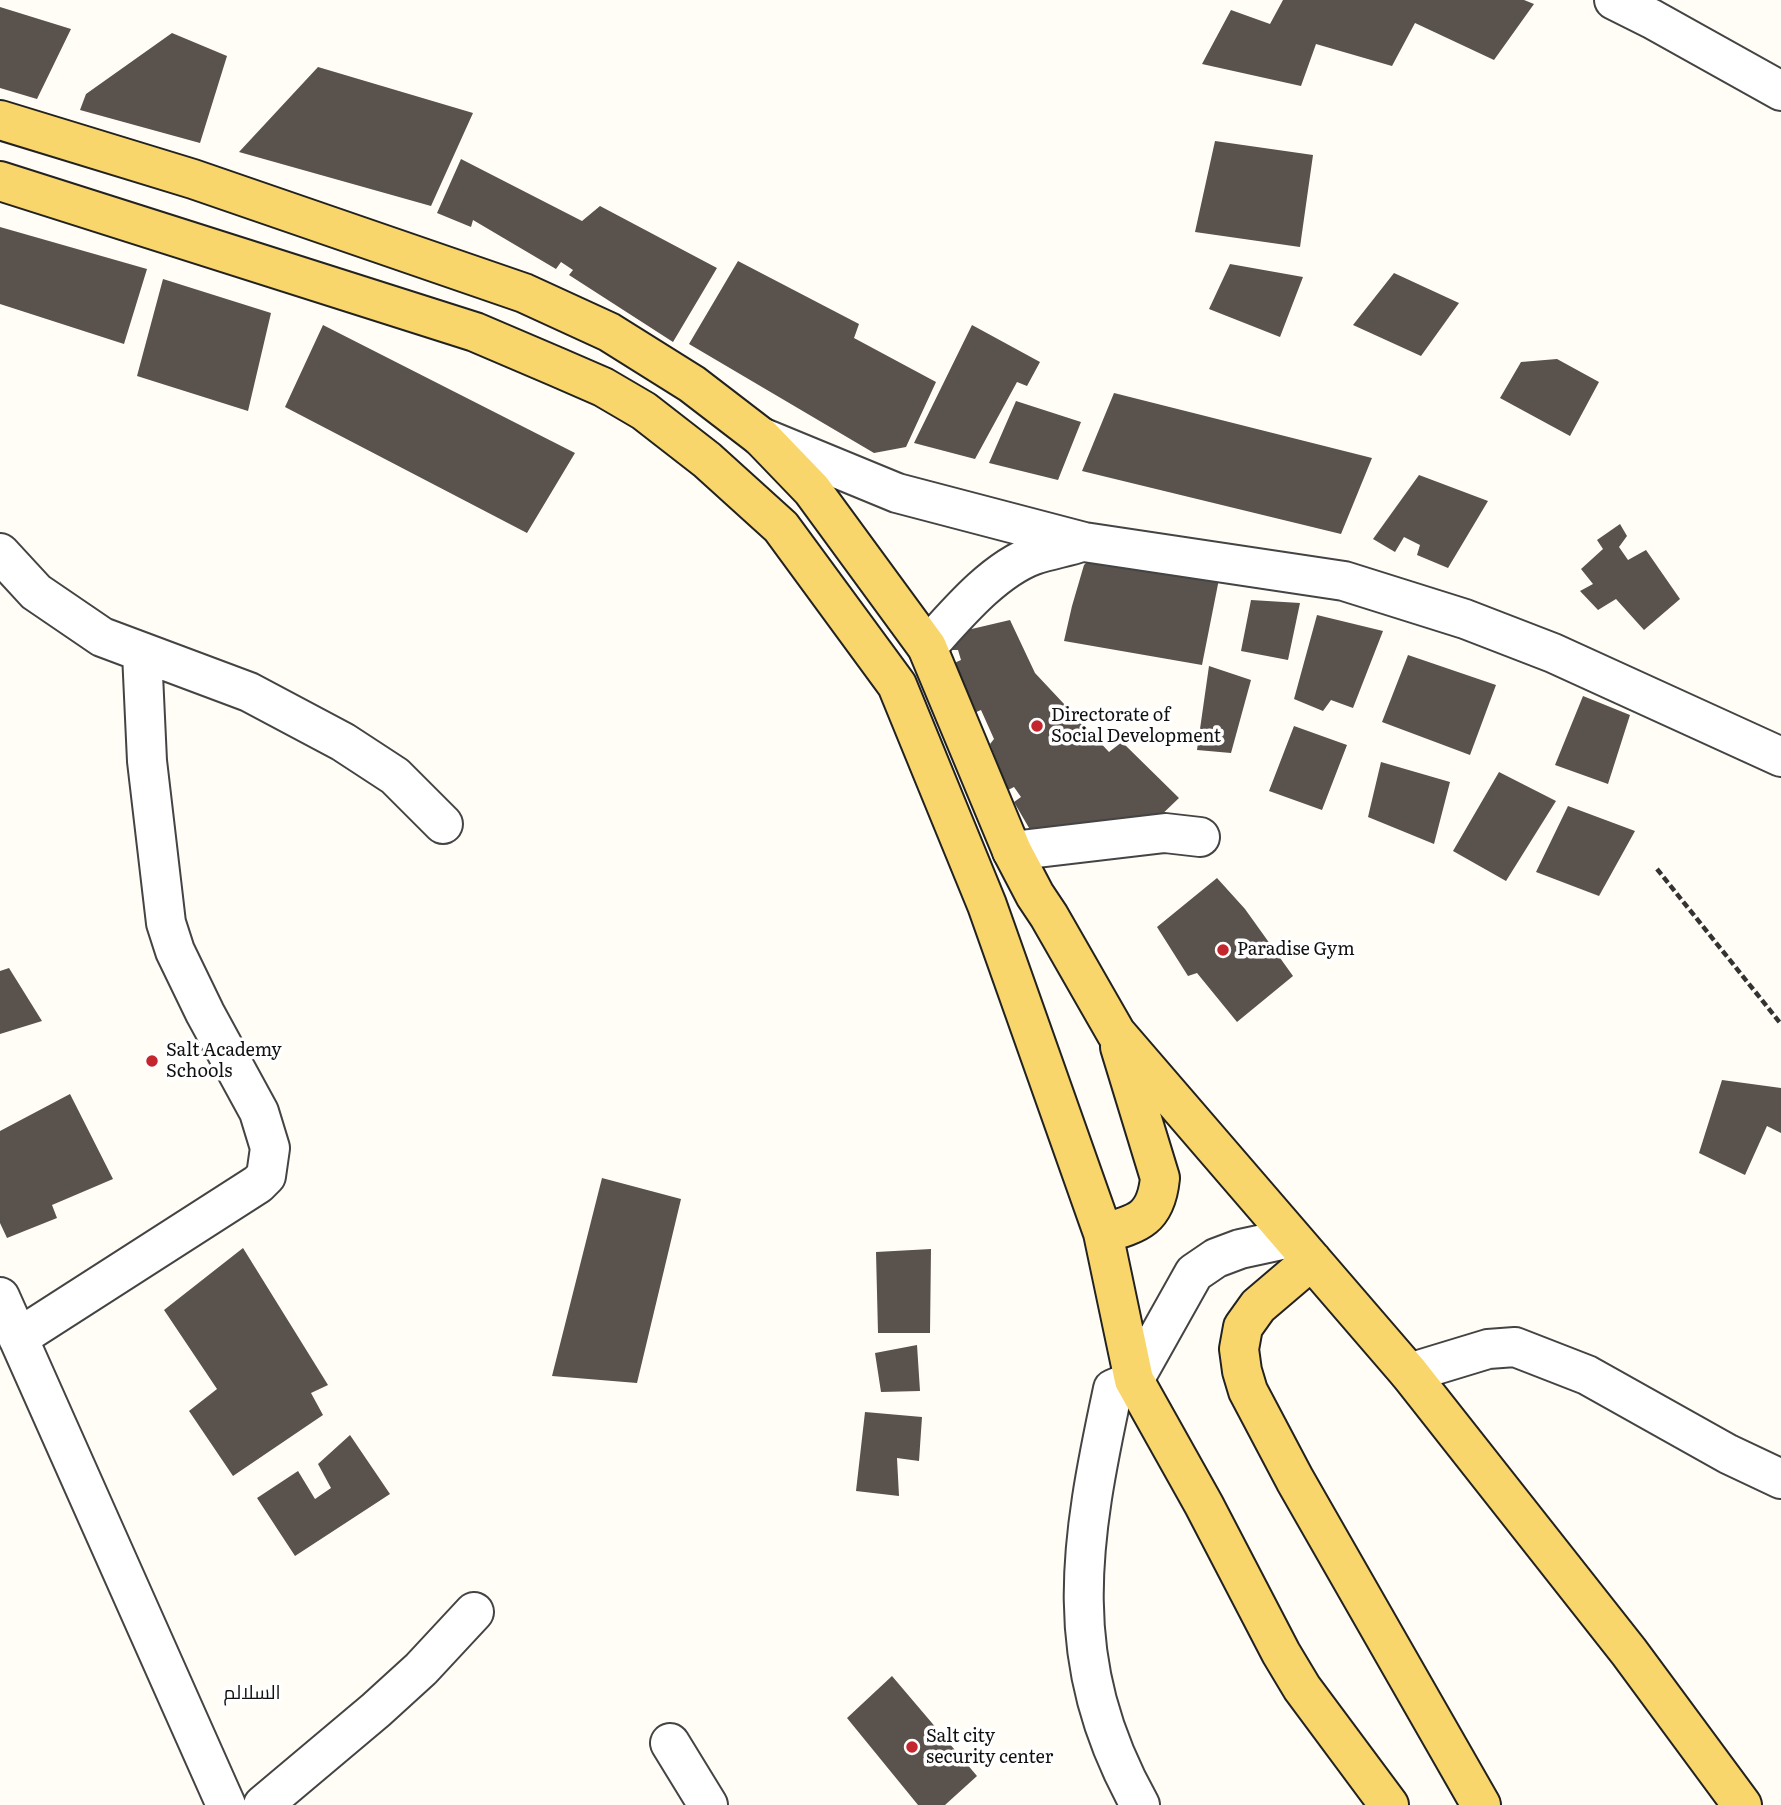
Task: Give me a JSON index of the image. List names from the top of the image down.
{
  "districts": ["السلالم"],
  "places": [
    "Directorate of Social Development",
    "Paradise Gym",
    "Salt Academy Schools",
    "Salt city security center"
  ]
}
